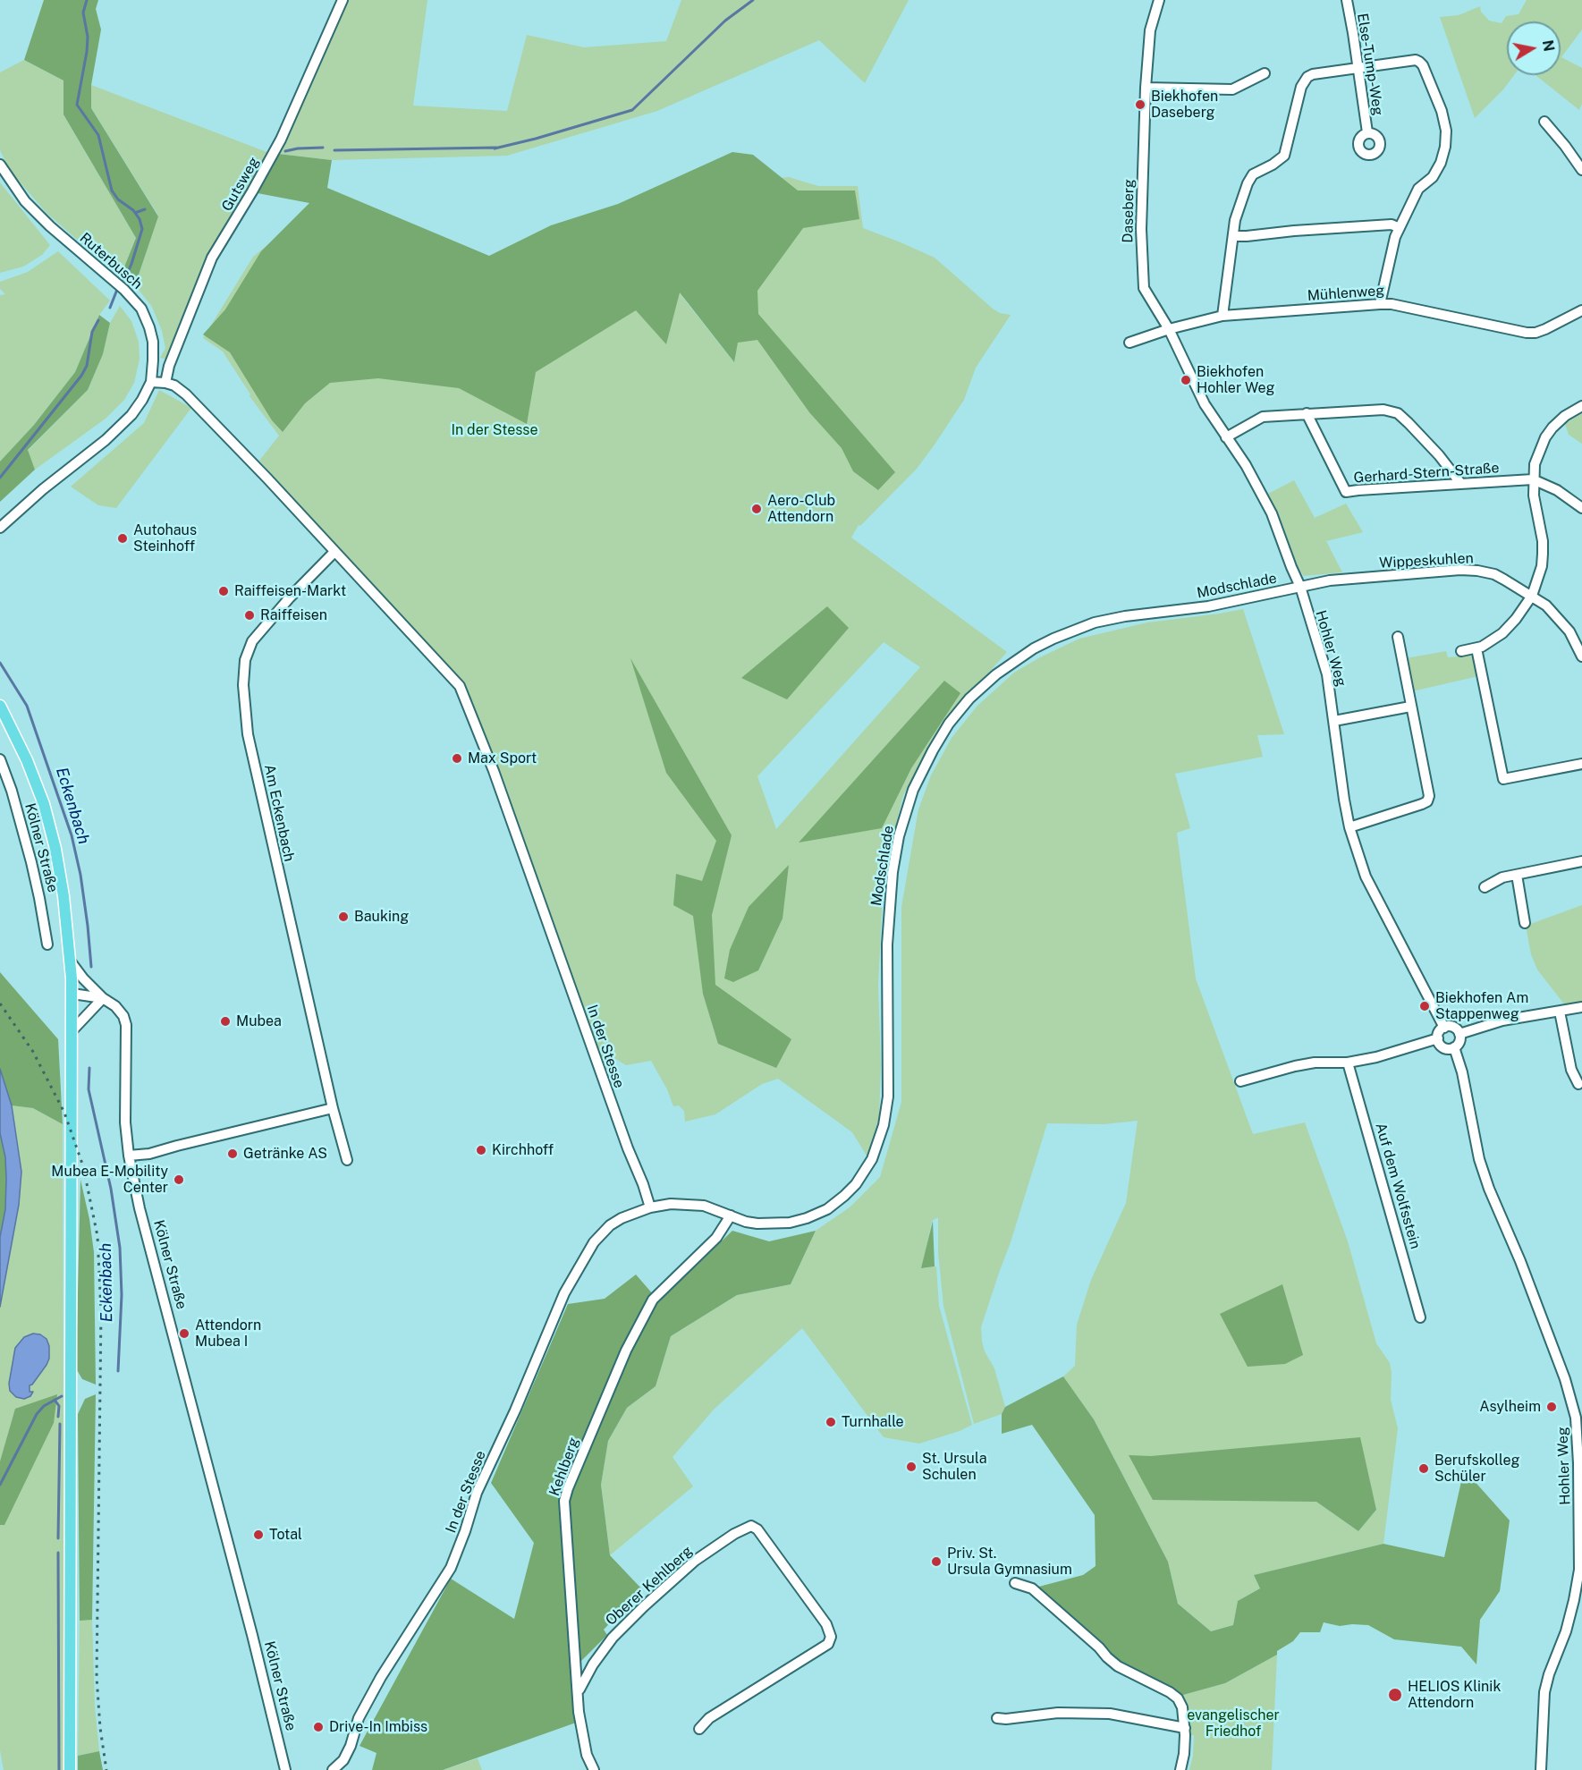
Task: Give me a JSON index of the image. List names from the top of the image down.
{
  "streets": {
    "main road": ["Kölner Straße"],
    "street": [
      "Else-Tump-Weg",
      "Gutsweg",
      "Daseberg",
      "Ruterbusch",
      "Mühlenweg",
      "Gerhard-Stern-Straße",
      "Wippeskuhlen",
      "Modschlade",
      "Hohler Weg",
      "Am Eckenbach",
      "In der Stesse",
      "Auf dem Wolfsstein",
      "Kehlberg",
      "Oberer Kehlberg"
    ]
  },
  "crossings": [
    ["Gutsweg", "In der Stesse"],
    ["Daseberg", "Mühlenweg"],
    ["Daseberg", "Hohler Weg"],
    ["Ruterbusch", "In der Stesse"],
    ["Mühlenweg", "Hohler Weg"],
    ["Wippeskuhlen", "Modschlade"],
    ["Wippeskuhlen", "Hohler Weg"],
    ["Modschlade", "Hohler Weg"],
    ["Modschlade", "In der Stesse"],
    ["Modschlade", "Kehlberg"],
    ["Am Eckenbach", "In der Stesse"],
    ["Kehlberg", "Oberer Kehlberg"]
  ],
  "water": ["Eckenbach"],
  "parks": ["In der Stesse", "evangelischer Friedhof"],
  "places": [
    "Biekhofen Daseberg",
    "Biekhofen Hohler Weg",
    "Aero-Club Attendorn",
    "Autohaus Steinhoff",
    "Raiffeisen-Markt",
    "Raiffeisen",
    "Max Sport",
    "Bauking",
    "Biekhofen Am Stappenweg",
    "Mubea",
    "Kirchhoff",
    "Getränke AS",
    "Mubea E-Mobility Center",
    "Attendorn Mubea I",
    "Asylheim",
    "Turnhalle",
    "St. Ursula Schulen",
    "Berufskolleg Schüler",
    "Total",
    "Priv. St. Ursula Gymnasium",
    "HELIOS Klinik Attendorn",
    "Drive-In Imbiss"
  ],
  "north": "right"
}
